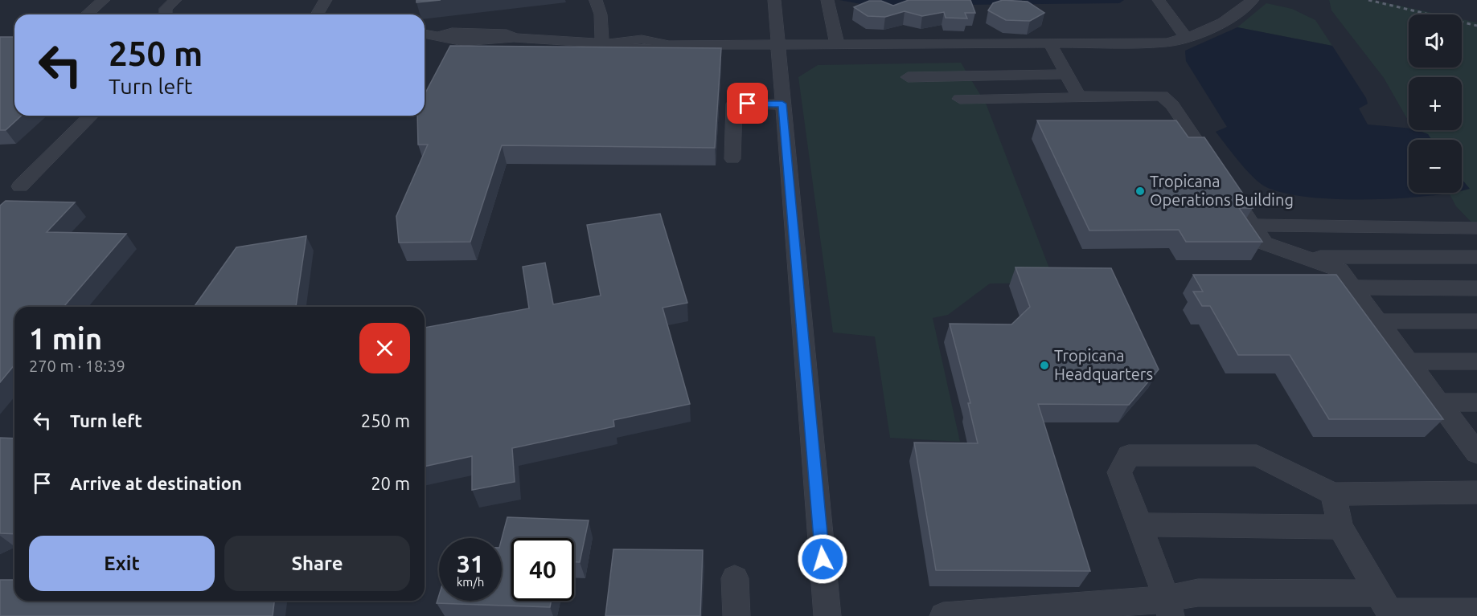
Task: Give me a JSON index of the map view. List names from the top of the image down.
{
  "places": ["Tropicana Operations Building", "Tropicana Headquarters"],
  "page": {
    "map_buttons": ["+", "−"],
    "turn": ["250 m", "Turn left"],
    "heading": ["1 min", "270 m · 18:39"],
    "list": [
      {
        "name": "Turn left",
        "value": "250 m"
      },
      {
        "name": "Arrive at destination",
        "value": "20 m"
      }
    ],
    "buttons": ["Exit", "Share"],
    "speed": "31 km/h",
    "limit": "40"
  }
}
